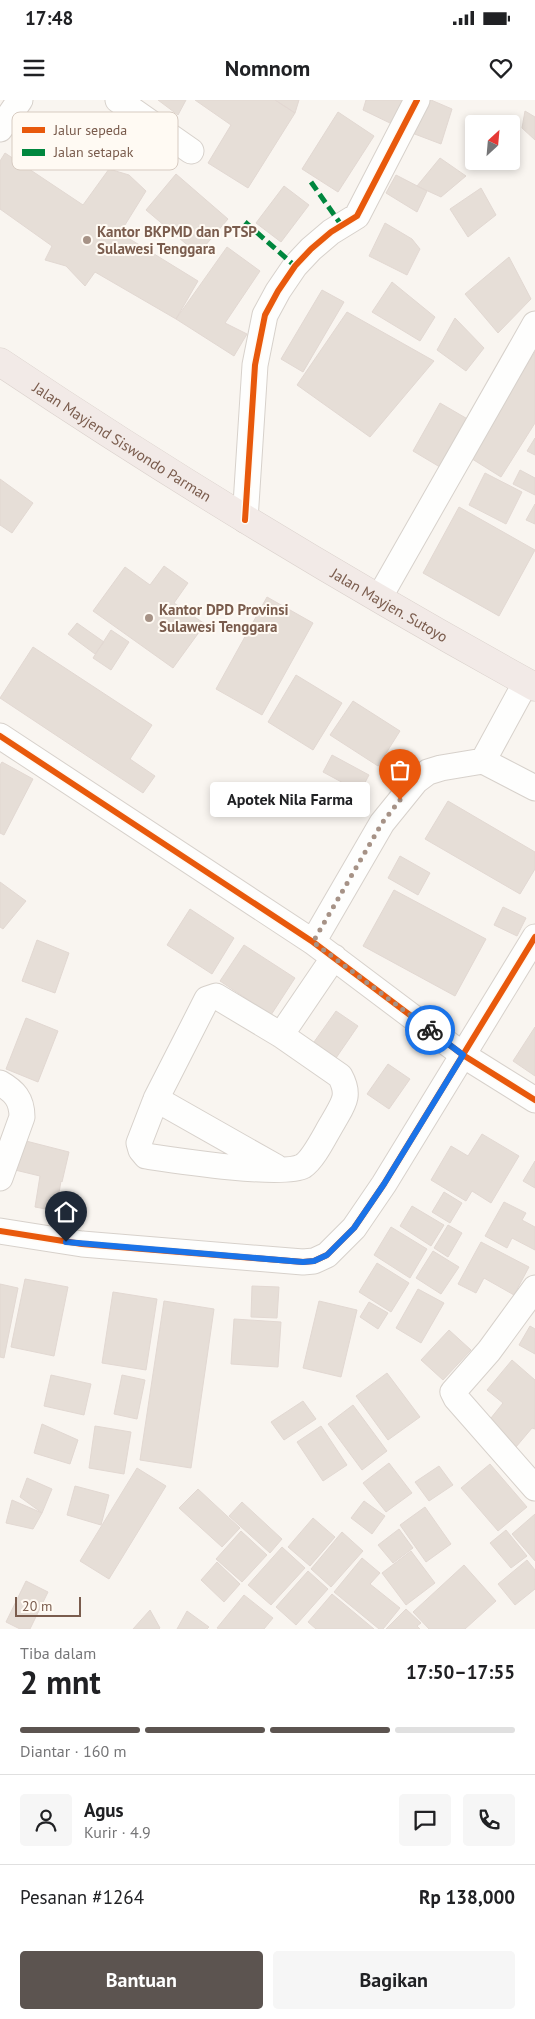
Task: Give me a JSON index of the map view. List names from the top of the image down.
{
  "streets": {
    "highway": ["Jalan Mayjend Siswondo Parman", "Jalan Mayjen. Sutoyo"]
  },
  "crossings": [
    ["Jalan Mayjend Siswondo Parman", "Jalan Mayjen. Sutoyo"]
  ],
  "places": ["Kantor BKPMD dan PTSP Sulawesi Tenggara", "Kantor DPD Provinsi Sulawesi Tenggara", "Apotek Nila Farma"],
  "legend": ["Jalur sepeda", "Jalan setapak"],
  "scale_bar": "20 m",
  "north": "top right",
  "page": {
    "status": "17:48",
    "header": "Nomnom",
    "bubble": "Apotek Nila Farma",
    "scale": "20 m",
    "heading": ["2 mnt", "Tiba dalam", "17:50–17:55"],
    "panel": [
      "Agus",
      "Kurir · 4.9",
      "Pesanan #1264",
      "Rp 138,000"
    ],
    "bar": "Diantar · 160 m",
    "buttons": ["Bantuan", "Bagikan"]
  }
}
